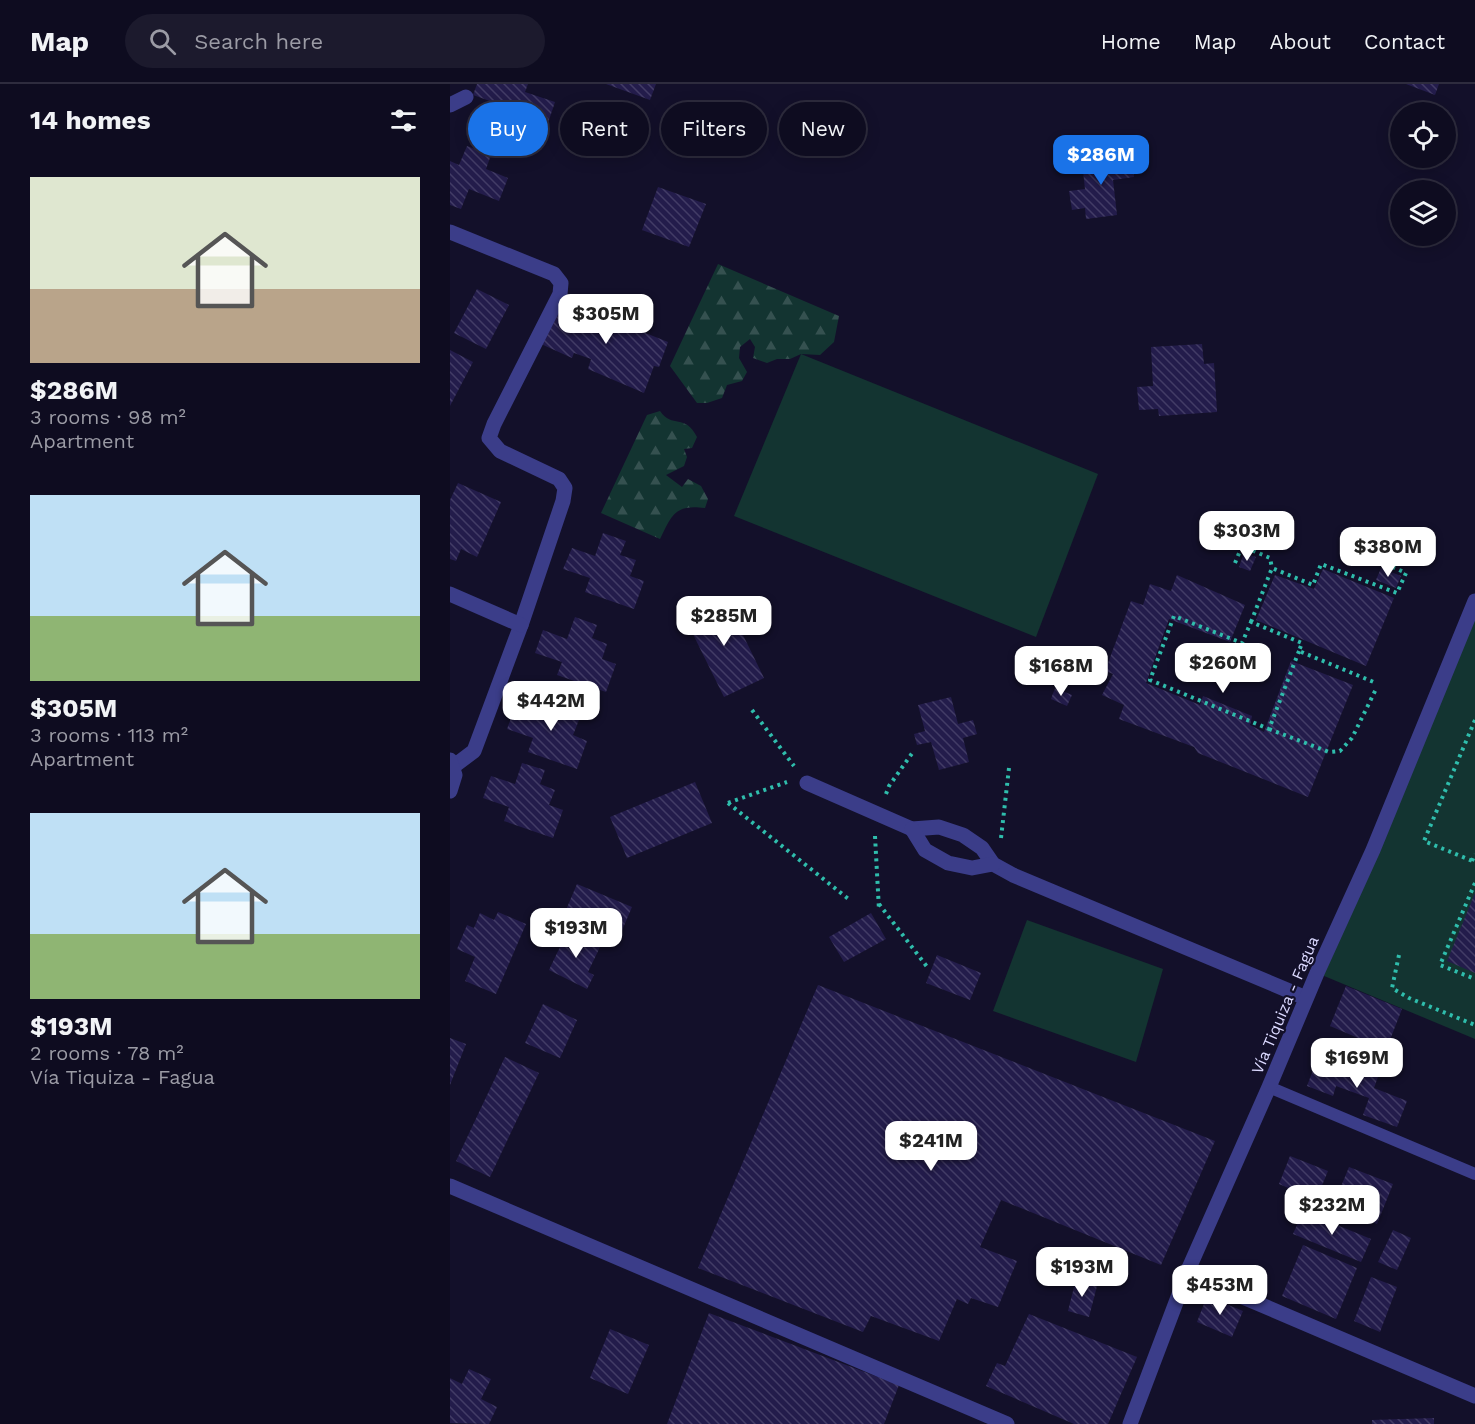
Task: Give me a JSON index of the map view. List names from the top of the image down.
{
  "streets": {
    "street": ["Vía Tiquiza - Fagua"]
  },
  "page": {
    "header": "Map",
    "search": "Search here",
    "nav": [
      "Home",
      "Map",
      "About",
      "Contact"
    ],
    "heading": "14 homes",
    "chip": [
      "Buy",
      "Rent",
      "Filters",
      "New"
    ],
    "price": [
      "$286M",
      "$305M",
      "$303M",
      "$380M",
      "$285M",
      "$260M",
      "$168M",
      "$442M",
      "$193M",
      "$169M",
      "$241M",
      "$232M",
      "$193M",
      "$453M"
    ],
    "list": [
      {
        "name": "$286M",
        "note": "3 rooms · 98 m² · Apartment"
      },
      {
        "name": "$305M",
        "note": "3 rooms · 113 m² · Apartment"
      },
      {
        "name": "$193M",
        "note": "2 rooms · 78 m² · Vía Tiquiza - Fagua"
      }
    ]
  }
}
